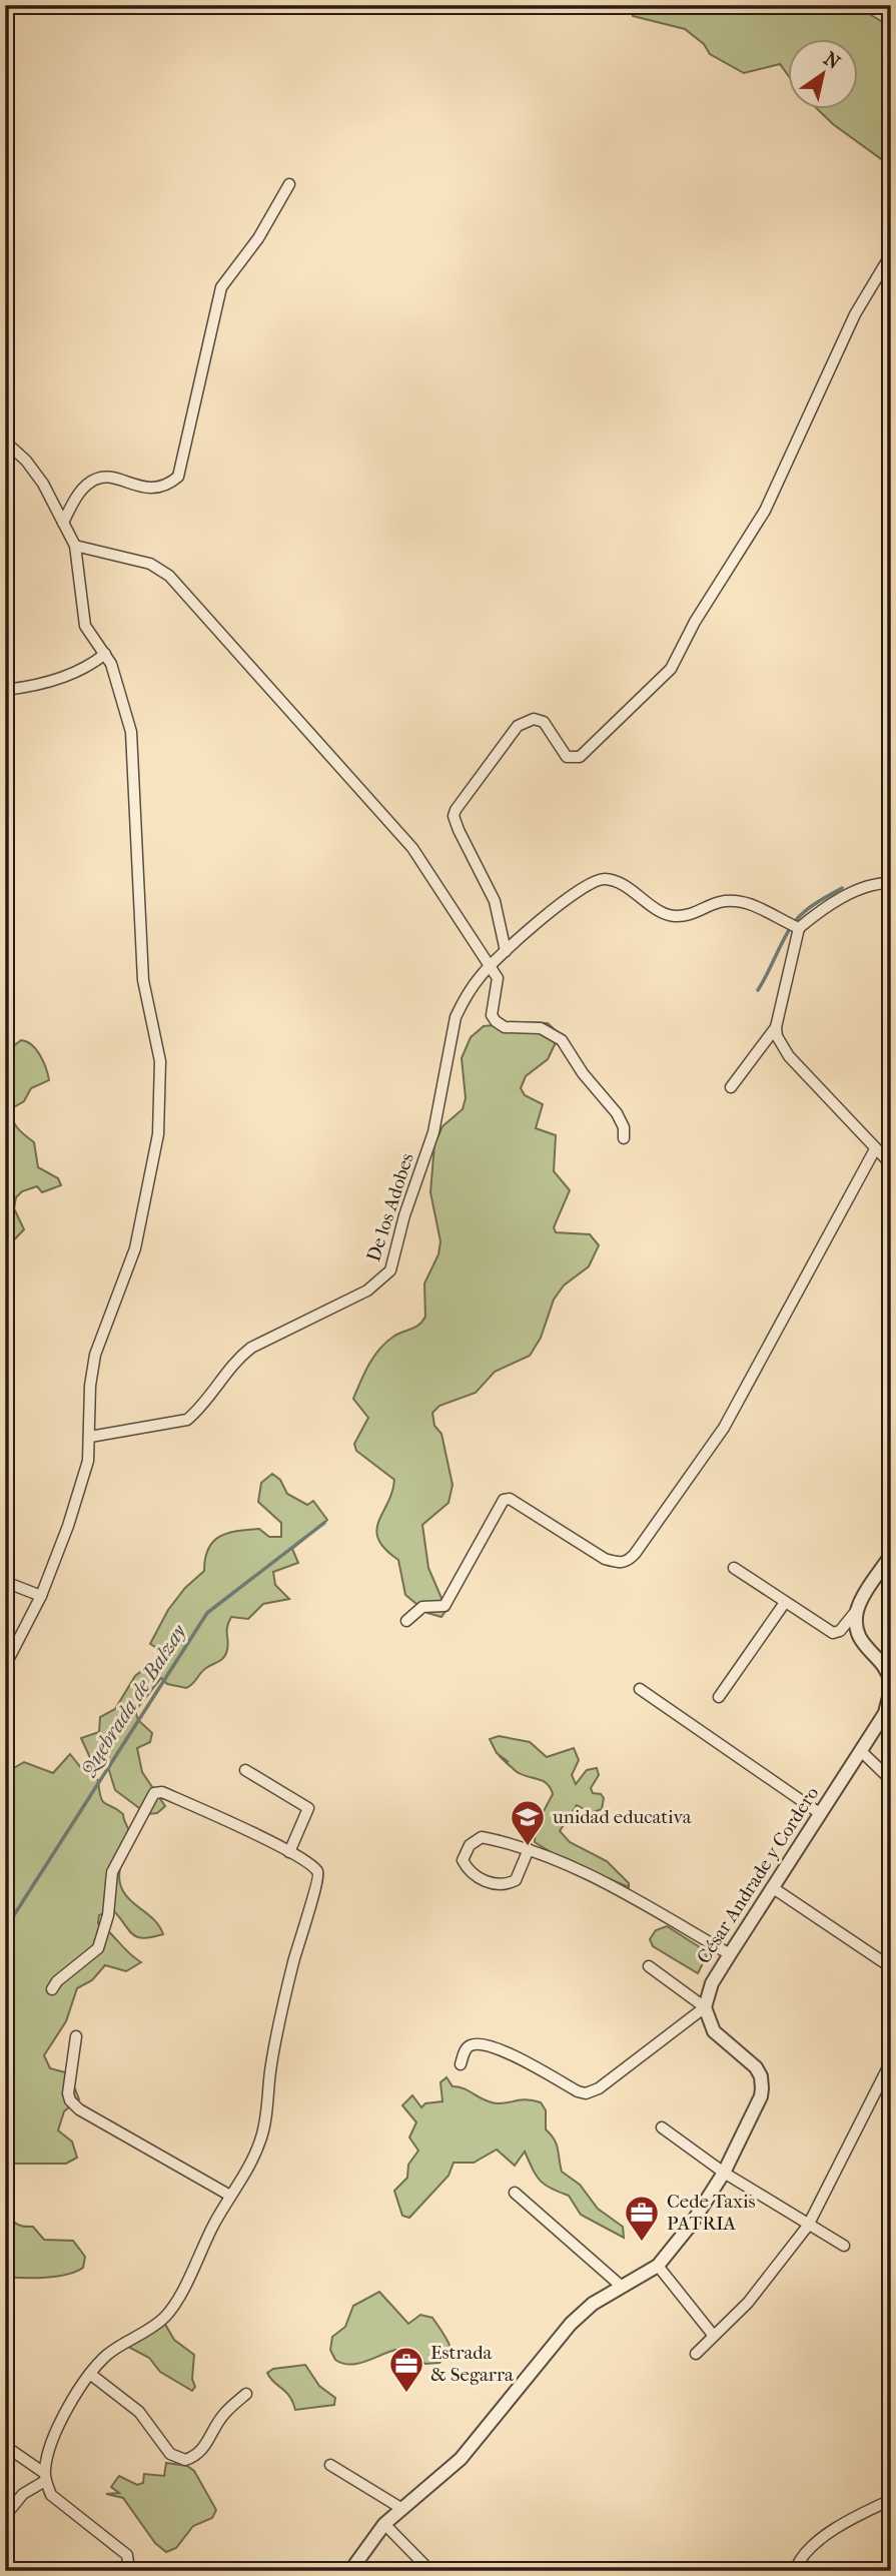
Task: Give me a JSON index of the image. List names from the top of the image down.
{
  "streets": {
    "street": ["De los Adobes", "César Andrade y Cordero"]
  },
  "water": ["Quebrada de Balzay"],
  "places": {
    "school or university": ["unidad educativa"],
    "office": ["Cede Taxis PATRIA", "Estrada & Segarra"]
  },
  "north": "top right"
}
